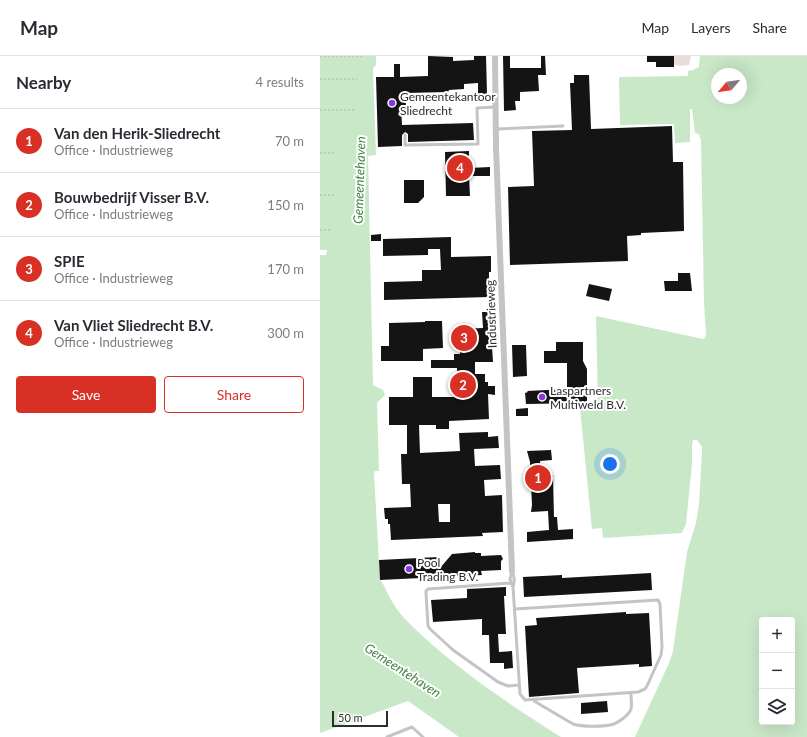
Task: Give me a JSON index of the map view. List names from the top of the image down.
{
  "streets": {
    "street": ["Industrieweg"]
  },
  "water": ["Gemeentehaven"],
  "places": ["Gemeentekantoor Sliedrecht", "Laspartners Multiweld B.V.", "Pool Trading B.V."],
  "scale_bar": "50 m",
  "north": "bottom left",
  "page": {
    "header": "Map",
    "nav": ["Map", "Layers", "Share"],
    "heading": ["Nearby", "4 results"],
    "list": [
      {
        "mark": "1",
        "name": "Van den Herik-Sliedrecht",
        "note": "Office · Industrieweg",
        "value": "70 m"
      },
      {
        "mark": "2",
        "name": "Bouwbedrijf Visser B.V.",
        "note": "Office · Industrieweg",
        "value": "150 m"
      },
      {
        "mark": "3",
        "name": "SPIE",
        "note": "Office · Industrieweg",
        "value": "170 m"
      },
      {
        "mark": "4",
        "name": "Van Vliet Sliedrecht B.V.",
        "note": "Office · Industrieweg",
        "value": "300 m"
      }
    ],
    "pins": [
      "4",
      "3",
      "2",
      "1"
    ],
    "buttons": ["Save", "Share"],
    "map_buttons": ["+", "−"],
    "scale": "50 m"
  }
}
